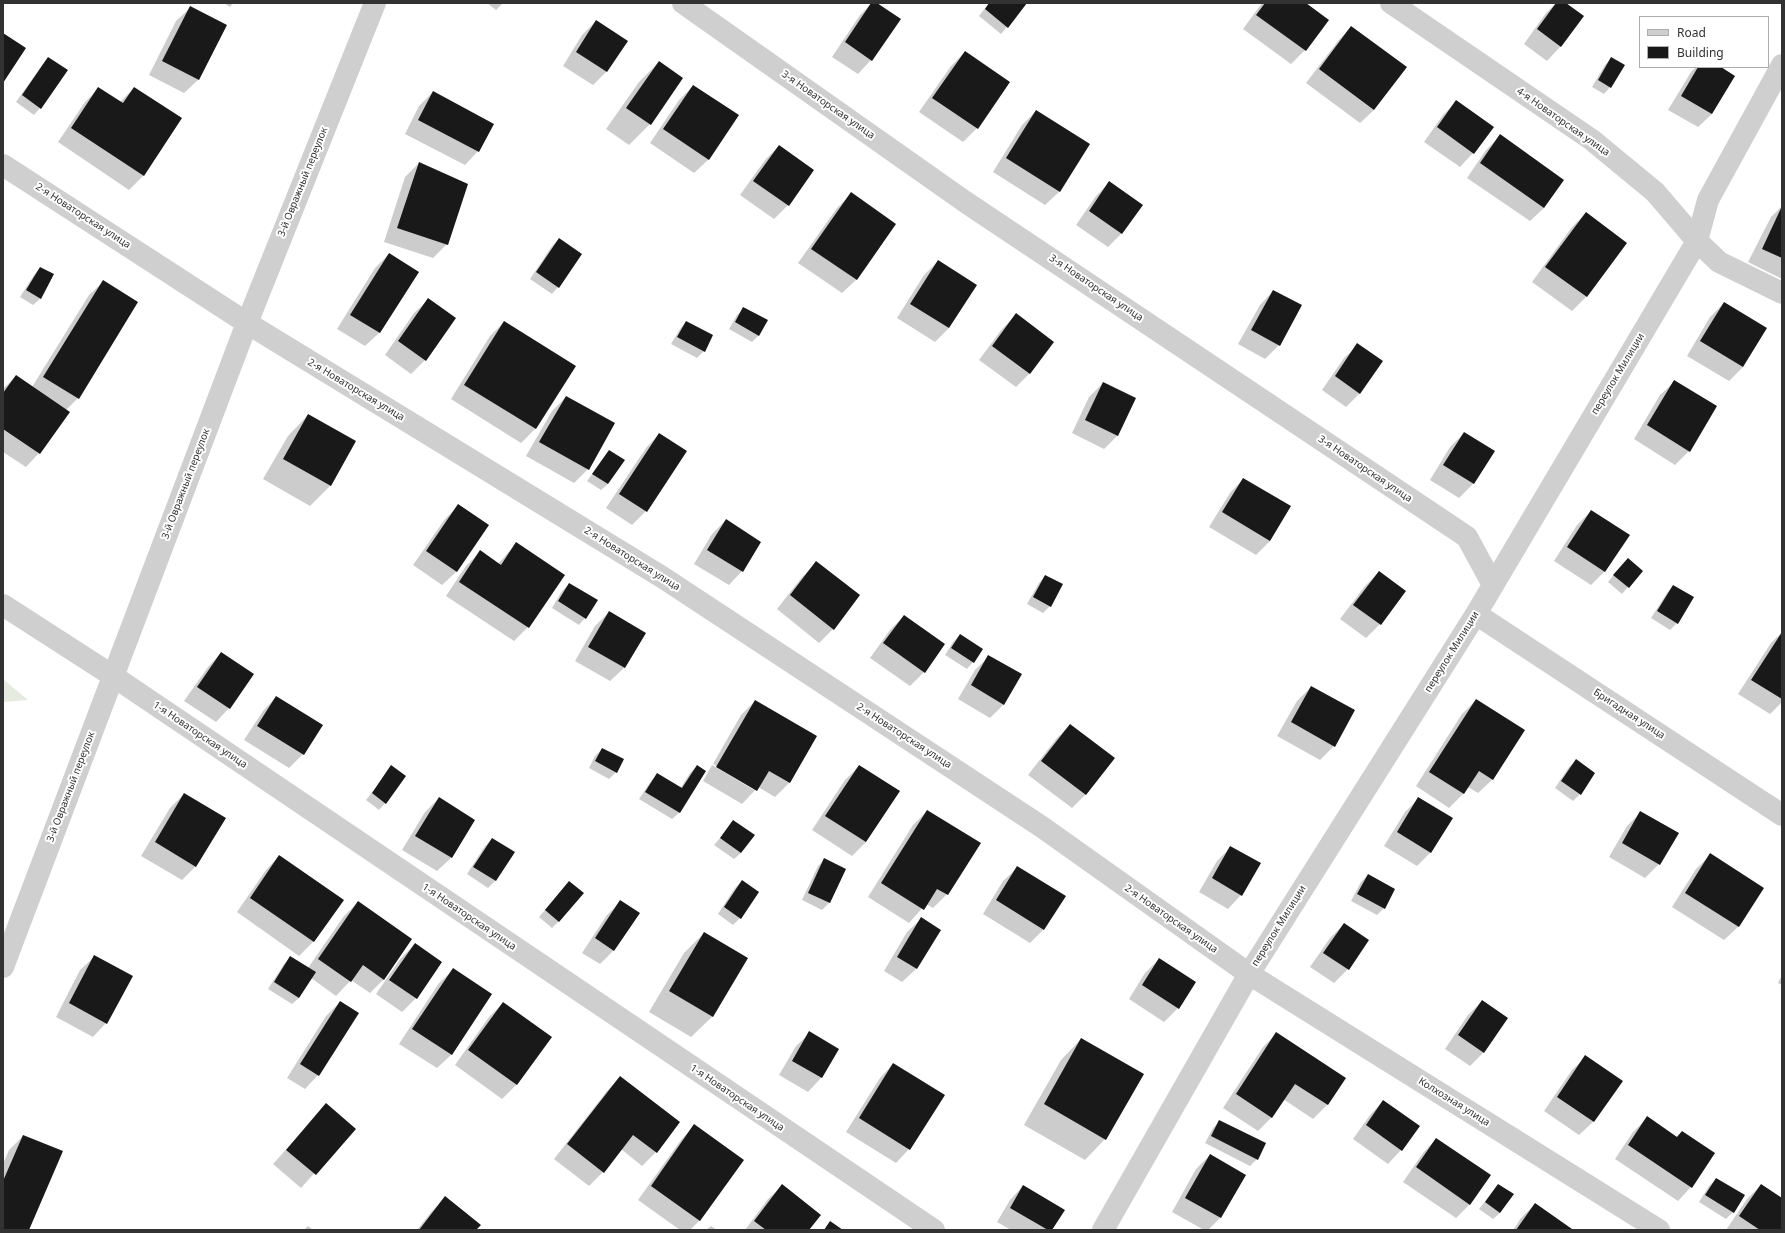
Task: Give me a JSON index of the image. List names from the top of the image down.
{
  "streets": {
    "street": [
      "3-я Новаторская улица",
      "4-я Новаторская улица",
      "3-й Овражный переулок",
      "2-я Новаторская улица",
      "переулок Милиции",
      "Бригадная улица",
      "1-я Новаторская улица",
      "Колхозная улица"
    ]
  },
  "crossings": [
    ["3-я Новаторская улица", "переулок Милиции"],
    ["4-я Новаторская улица", "переулок Милиции"],
    ["3-й Овражный переулок", "2-я Новаторская улица"],
    ["3-й Овражный переулок", "1-я Новаторская улица"],
    ["2-я Новаторская улица", "переулок Милиции"],
    ["2-я Новаторская улица", "Колхозная улица"],
    ["переулок Милиции", "Бригадная улица"],
    ["переулок Милиции", "Колхозная улица"]
  ],
  "legend": ["Road", "Building"]
}
